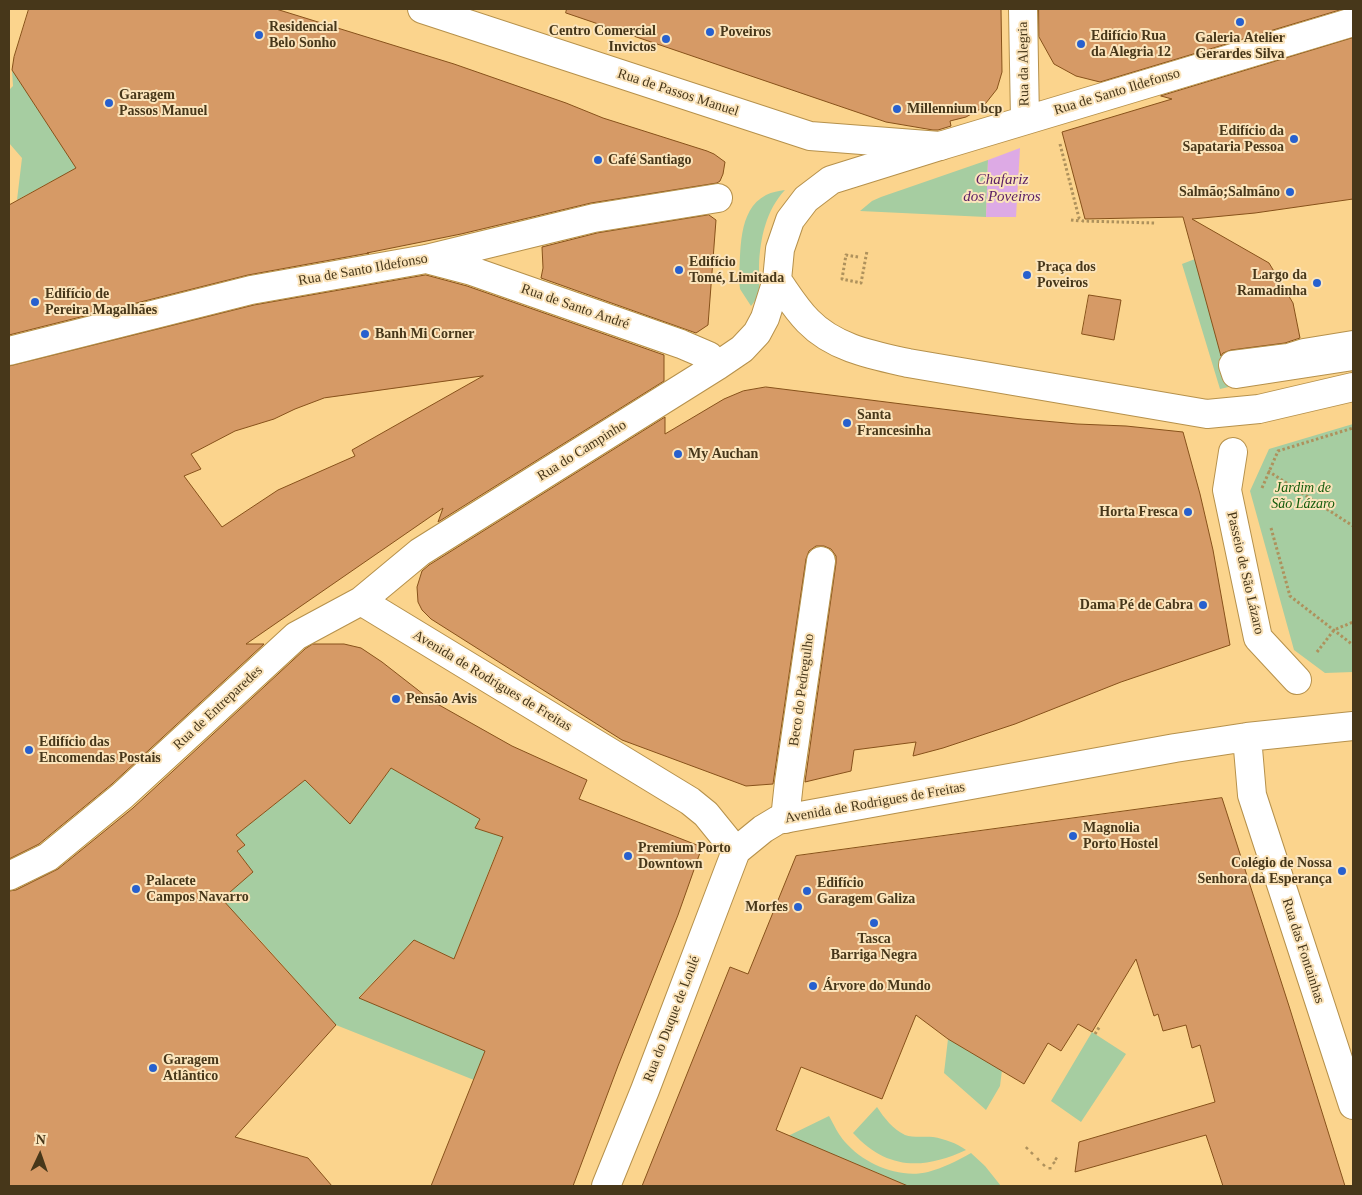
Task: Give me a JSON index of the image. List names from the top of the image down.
{
  "streets": {
    "street": [
      "Rua da Alegria",
      "Rua de Santo Ildefonso",
      "Rua de Passos Manuel",
      "Rua de Santo André",
      "Rua do Campinho",
      "Passeio de São Lázaro",
      "Avenida de Rodrigues de Freitas",
      "Beco do Pedregulho",
      "Rua de Entreparedes",
      "Rua das Fontainhas",
      "Rua do Duque de Loulé"
    ]
  },
  "crossings": [
    ["Rua da Alegria", "Rua de Santo Ildefonso"],
    ["Rua de Santo Ildefonso", "Rua de Santo André"],
    ["Rua de Santo André", "Rua do Campinho"],
    ["Rua do Campinho", "Avenida de Rodrigues de Freitas"],
    ["Rua do Campinho", "Rua de Entreparedes"],
    ["Avenida de Rodrigues de Freitas", "Beco do Pedregulho"],
    ["Avenida de Rodrigues de Freitas", "Rua de Entreparedes"],
    ["Avenida de Rodrigues de Freitas", "Rua das Fontainhas"],
    ["Avenida de Rodrigues de Freitas", "Rua do Duque de Loulé"]
  ],
  "water": ["Chafariz dos Poveiros"],
  "parks": ["Jardim de São Lázaro"],
  "places": [
    "Galeria Atelier Gerardes Silva",
    "Poveiros",
    "Residencial Belo Sonho",
    "Centro Comercial Invictos",
    "Edifício Rua da Alegria 12",
    "Garagem Passos Manuel",
    "Millennium bcp",
    "Edifício da Sapataria Pessoa",
    "Café Santiago",
    "Salmão;Salmãno",
    "Edifício Tomé, Limitada",
    "Praça dos Poveiros",
    "Largo da Ramadinha",
    "Edifício de Pereira Magalhães",
    "Banh Mi Corner",
    "Santa Francesinha",
    "My Auchan",
    "Horta Fresca",
    "Dama Pé de Cabra",
    "Pensão Avis",
    "Edifício das Encomendas Postais",
    "Magnolia Porto Hostel",
    "Premium Porto Downtown",
    "Colégio de Nossa Senhora da Esperança",
    "Palacete Campos Navarro",
    "Edifício Garagem Galiza",
    "Morfes",
    "Tasca Barriga Negra",
    "Árvore do Mundo",
    "Garagem Atlântico"
  ],
  "north": "top"
}
